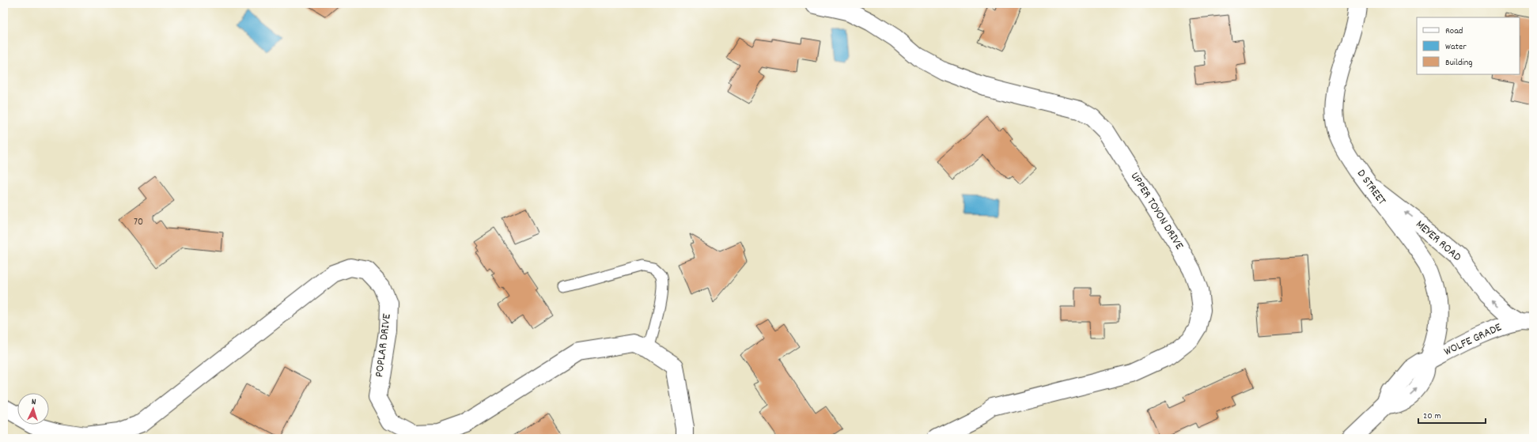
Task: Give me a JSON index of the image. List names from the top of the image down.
{
  "streets": {
    "street": [
      "D STREET",
      "UPPER TOYON DRIVE",
      "MEYER ROAD",
      "WOLFE GRADE",
      "POPLAR DRIVE"
    ]
  },
  "crossings": [
    ["D STREET", "MEYER ROAD"],
    ["D STREET", "WOLFE GRADE"],
    ["MEYER ROAD", "WOLFE GRADE"]
  ],
  "one_way": ["MEYER ROAD"],
  "house_numbers": ["70"],
  "legend": ["Road", "Water", "Building"],
  "scale_bar": "20 m",
  "north": "top"
}
